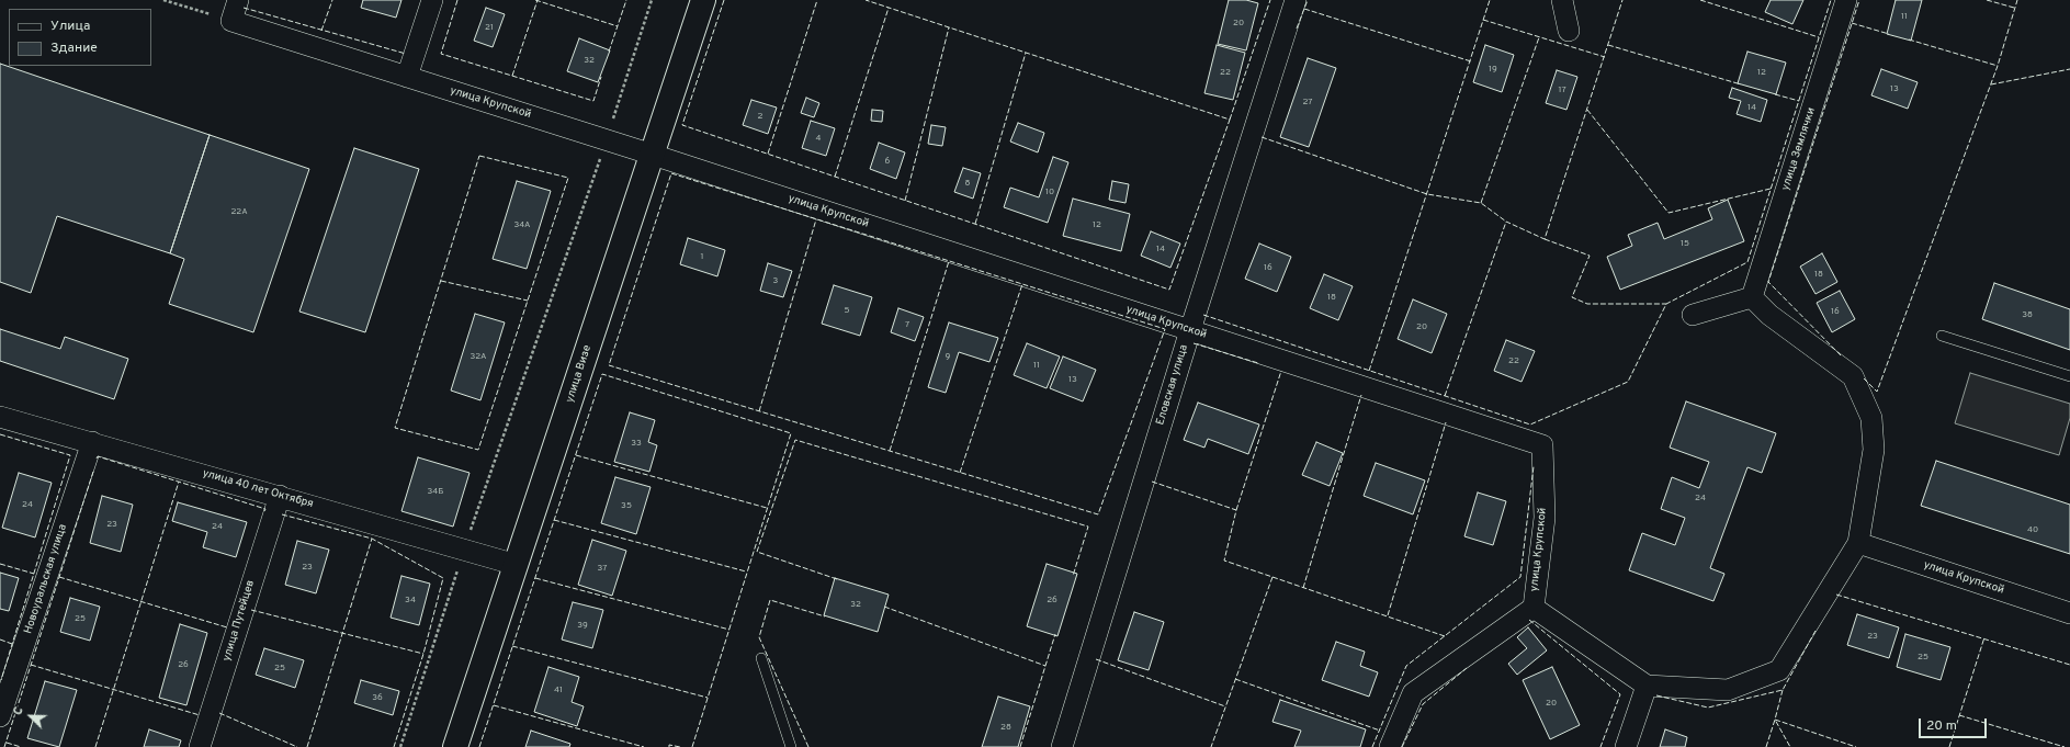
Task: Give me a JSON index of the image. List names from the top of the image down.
{
  "streets": {
    "street": [
      "улица Крупской",
      "улица Землячки",
      "улица Визе",
      "Еловская улица",
      "улица 40 лет Октября",
      "Новоуральская улица",
      "улица Путейцев"
    ]
  },
  "crossings": [
    ["улица Крупской", "улица Визе"],
    ["улица Крупской", "Еловская улица"],
    ["улица Визе", "улица 40 лет Октября"],
    ["улица 40 лет Октября", "Новоуральская улица"],
    ["улица 40 лет Октября", "улица Путейцев"]
  ],
  "house_numbers": [
    "11",
    "20",
    "21",
    "32",
    "19",
    "22",
    "12",
    "13",
    "17",
    "27",
    "14",
    "2",
    "4",
    "6",
    "8",
    "10",
    "22А",
    "34А",
    "12",
    "15",
    "14",
    "1",
    "16",
    "18",
    "3",
    "18",
    "5",
    "16",
    "38",
    "7",
    "20",
    "32А",
    "9",
    "22",
    "11",
    "13",
    "33",
    "34Б",
    "24",
    "24",
    "35",
    "23",
    "24",
    "40",
    "23",
    "37",
    "34",
    "26",
    "32",
    "25",
    "39",
    "23",
    "25",
    "26",
    "25",
    "41",
    "36",
    "20",
    "28"
  ],
  "legend": ["Улица", "Здание"],
  "scale_bar": "20 m",
  "north": "top left"
}
